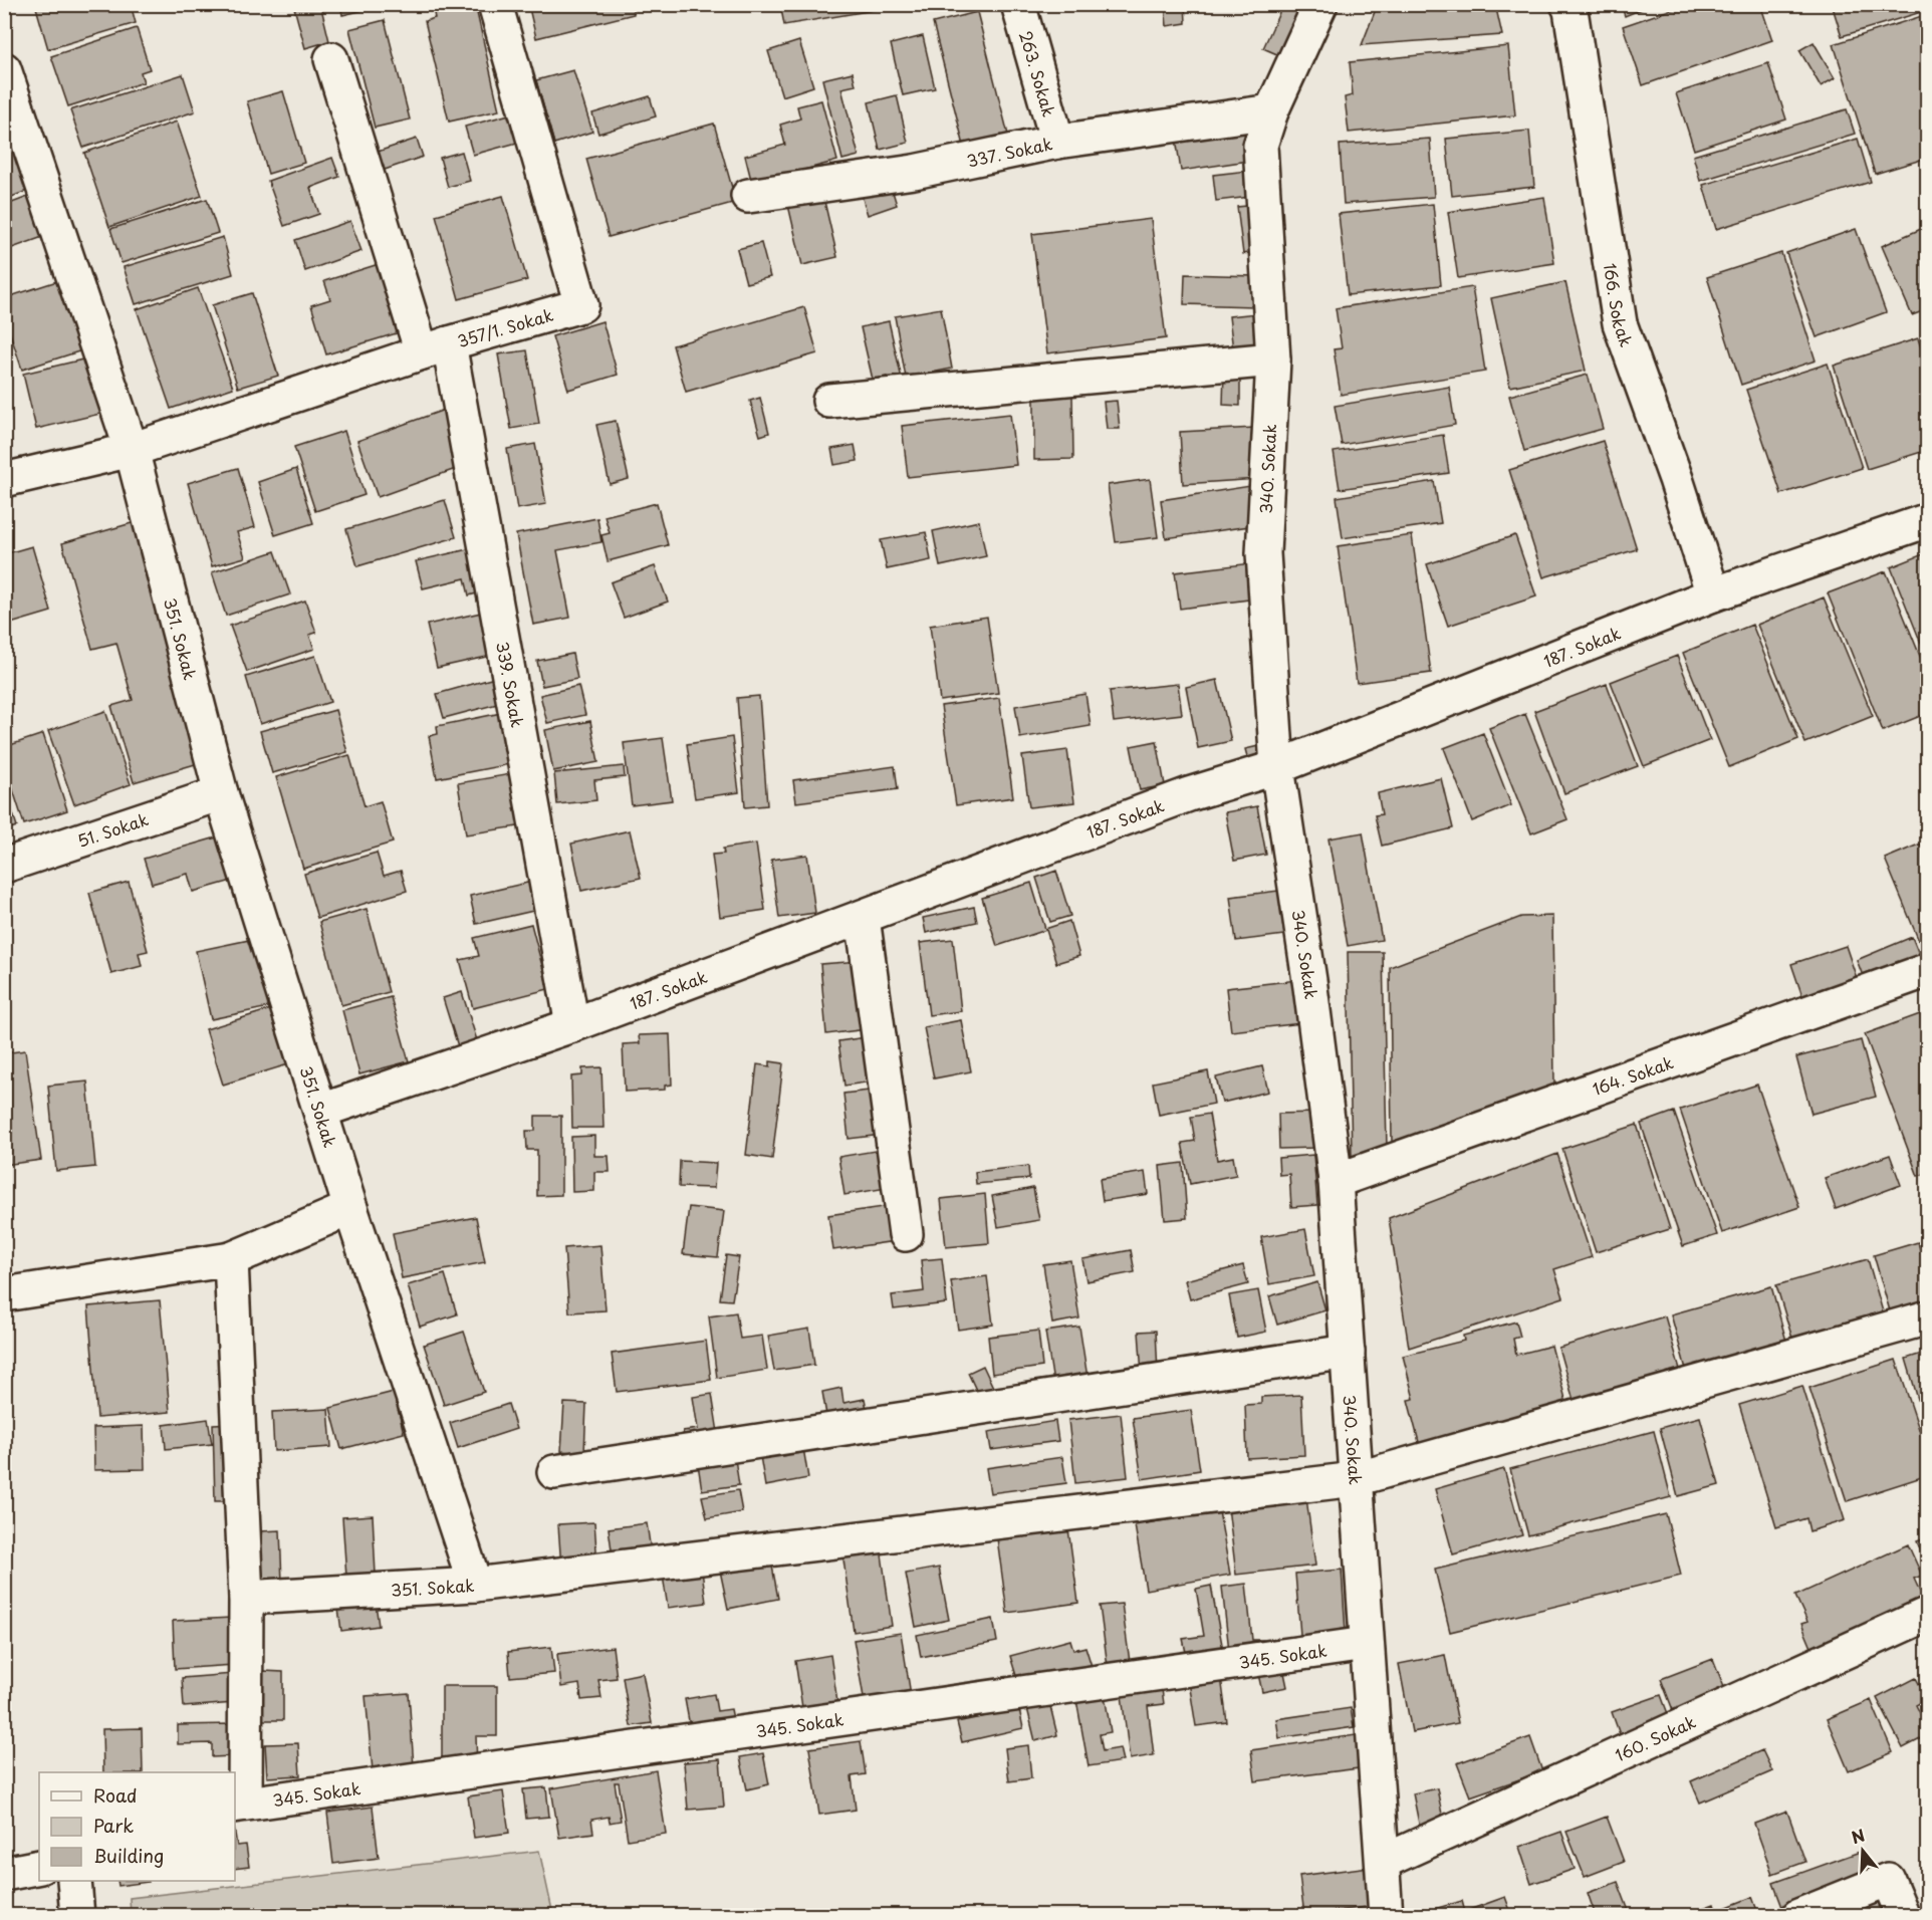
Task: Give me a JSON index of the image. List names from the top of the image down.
{
  "streets": {
    "street": [
      "263. Sokak",
      "337. Sokak",
      "166. Sokak",
      "357/1. Sokak",
      "340. Sokak",
      "351. Sokak",
      "187. Sokak",
      "339. Sokak",
      "51. Sokak",
      "164. Sokak",
      "345. Sokak",
      "160. Sokak"
    ]
  },
  "crossings": [
    ["263. Sokak", "337. Sokak"],
    ["337. Sokak", "340. Sokak"],
    ["166. Sokak", "187. Sokak"],
    ["357/1. Sokak", "351. Sokak"],
    ["357/1. Sokak", "339. Sokak"],
    ["340. Sokak", "187. Sokak"],
    ["340. Sokak", "164. Sokak"],
    ["340. Sokak", "345. Sokak"],
    ["340. Sokak", "160. Sokak"],
    ["351. Sokak", "187. Sokak"],
    ["351. Sokak", "51. Sokak"],
    ["187. Sokak", "339. Sokak"]
  ],
  "legend": ["Road", "Park", "Building"],
  "north": "top"
}
